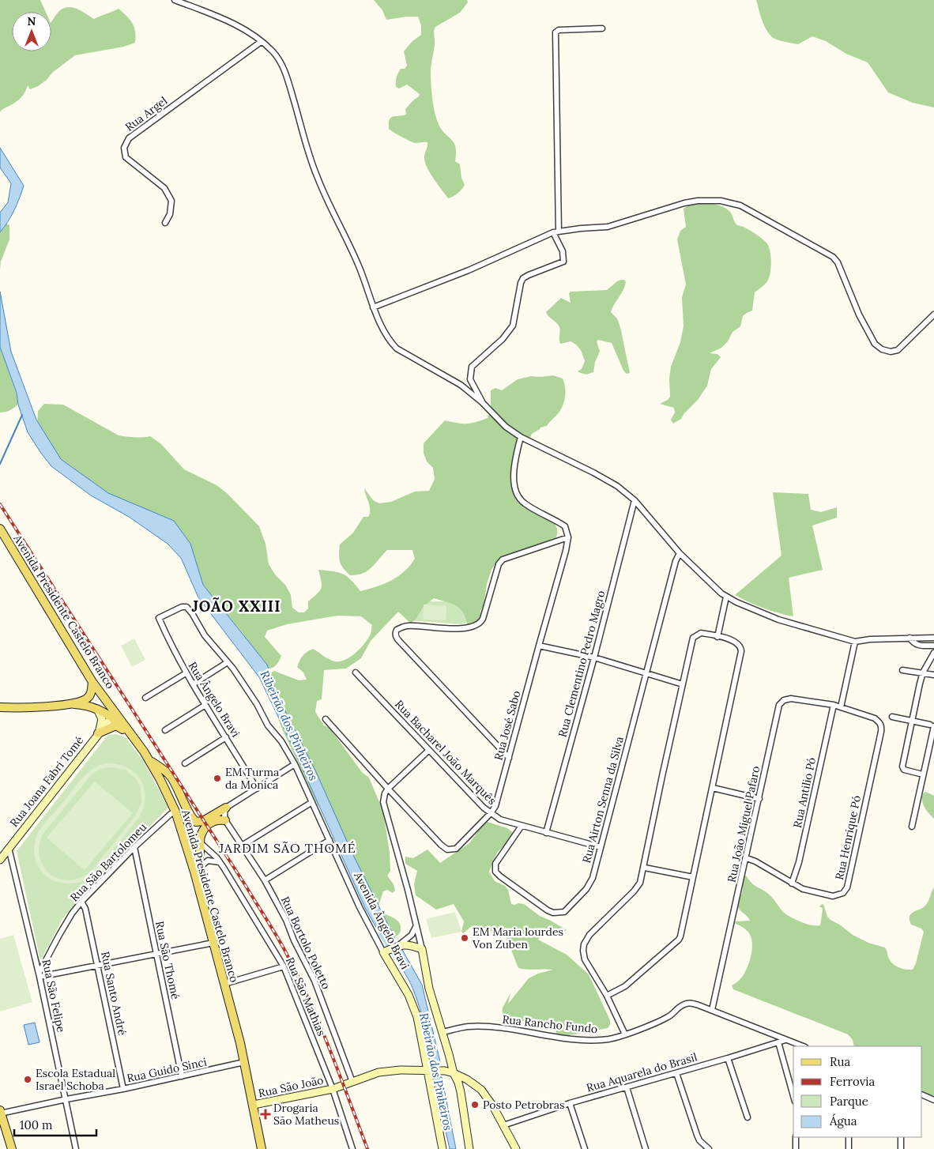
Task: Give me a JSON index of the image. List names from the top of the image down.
{
  "streets": {
    "main road": ["Avenida Presidente Castelo Branco"],
    "street": [
      "Rua Argel",
      "Rua Clementino Pedro Magro",
      "Rua Ângelo Bravi",
      "Rua José Sabo",
      "Rua Bacharel João Marquês",
      "Rua Joana Fabri Tomé",
      "Rua Antilio Pó",
      "Rua Airton Senna da Silva",
      "Rua João Miguel Pafaro",
      "Rua Henrique Pó",
      "Rua São Bartolomeu",
      "Avenida Ângelo Bravi",
      "Rua Bortolo Poletto",
      "Rua São Thomé",
      "Rua Santo André",
      "Rua São Felipe",
      "Rua São Mathias",
      "Rua Rancho Fundo",
      "Rua Guido Sinci",
      "Rua Aquarela do Brasil",
      "Rua São João"
    ]
  },
  "crossings": [
    ["Avenida Presidente Castelo Branco", "Rua São Bartolomeu"],
    ["Avenida Presidente Castelo Branco", "Rua Guido Sinci"],
    ["Avenida Presidente Castelo Branco", "Rua São João"],
    ["Rua Clementino Pedro Magro", "Rua Bacharel João Marquês"],
    ["Rua Ângelo Bravi", "Avenida Ângelo Bravi"],
    ["Rua José Sabo", "Rua Bacharel João Marquês"],
    ["Rua Bacharel João Marquês", "Rua Airton Senna da Silva"],
    ["Rua Joana Fabri Tomé", "Rua São Felipe"],
    ["Rua Antilio Pó", "Rua João Miguel Pafaro"],
    ["Rua Antilio Pó", "Rua Henrique Pó"],
    ["Rua João Miguel Pafaro", "Rua Henrique Pó"],
    ["Rua João Miguel Pafaro", "Rua Rancho Fundo"],
    ["Rua São Bartolomeu", "Rua São Thomé"],
    ["Rua São Bartolomeu", "Rua Santo André"],
    ["Rua São Bartolomeu", "Rua São Felipe"],
    ["Avenida Ângelo Bravi", "Rua São João"],
    ["Rua Bortolo Poletto", "Rua São João"],
    ["Rua São Thomé", "Rua Guido Sinci"],
    ["Rua Santo André", "Rua Guido Sinci"],
    ["Rua São Felipe", "Rua Guido Sinci"],
    ["Rua São Mathias", "Rua São João"],
    ["Rua Rancho Fundo", "Rua Aquarela do Brasil"],
    ["Rua Aquarela do Brasil", "Rua São João"]
  ],
  "districts": ["JOÃO XXIII", "JARDIM SÃO THOMÉ"],
  "water": ["Ribeirão dos Pinheiros"],
  "places": {
    "other": [
      "EM Turma da Monica",
      "EM Maria lourdes Von Zuben",
      "Escola Estadual Israel Schoba",
      "Posto Petrobras"
    ],
    "health": ["Drogaria São Matheus"]
  },
  "legend": [
    "Rua",
    "Ferrovia",
    "Parque",
    "Água"
  ],
  "scale_bar": "100 m",
  "north": "top"
}
